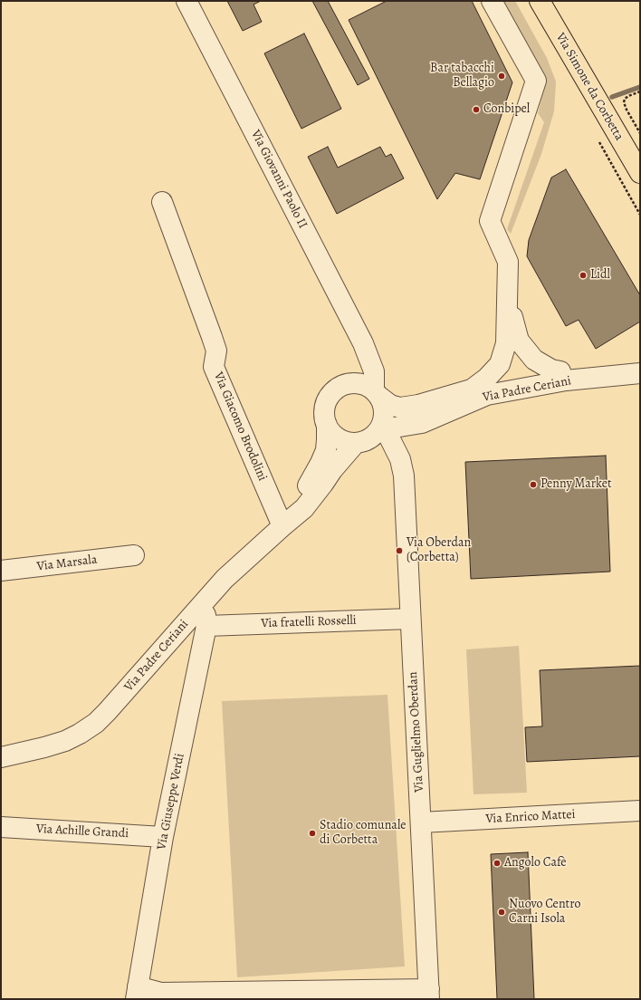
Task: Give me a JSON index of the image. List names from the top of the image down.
{
  "streets": {
    "main road": ["Via Simone da Corbetta"],
    "street": [
      "Via Giovanni Paolo II",
      "Via Padre Ceriani",
      "Via Giacomo Brodolini",
      "Via Marsala",
      "Via fratelli Rosselli",
      "Via Guglielmo Oberdan",
      "Via Giuseppe Verdi",
      "Via Enrico Mattei",
      "Via Achille Grandi"
    ]
  },
  "crossings": [
    ["Via Giovanni Paolo II", "Via Padre Ceriani"],
    ["Via Padre Ceriani", "Via Giacomo Brodolini"],
    ["Via Padre Ceriani", "Via Guglielmo Oberdan"],
    ["Via Padre Ceriani", "Via Giuseppe Verdi"],
    ["Via fratelli Rosselli", "Via Guglielmo Oberdan"],
    ["Via fratelli Rosselli", "Via Giuseppe Verdi"],
    ["Via Guglielmo Oberdan", "Via Enrico Mattei"],
    ["Via Giuseppe Verdi", "Via Achille Grandi"]
  ],
  "places": [
    "Bar tabacchi Bellagio",
    "Conbipel",
    "Lidl",
    "Penny Market",
    "Via Oberdan (Corbetta)",
    "Stadio comunale di Corbetta",
    "Angolo Cafè",
    "Nuovo Centro Carni Isola"
  ]
}
